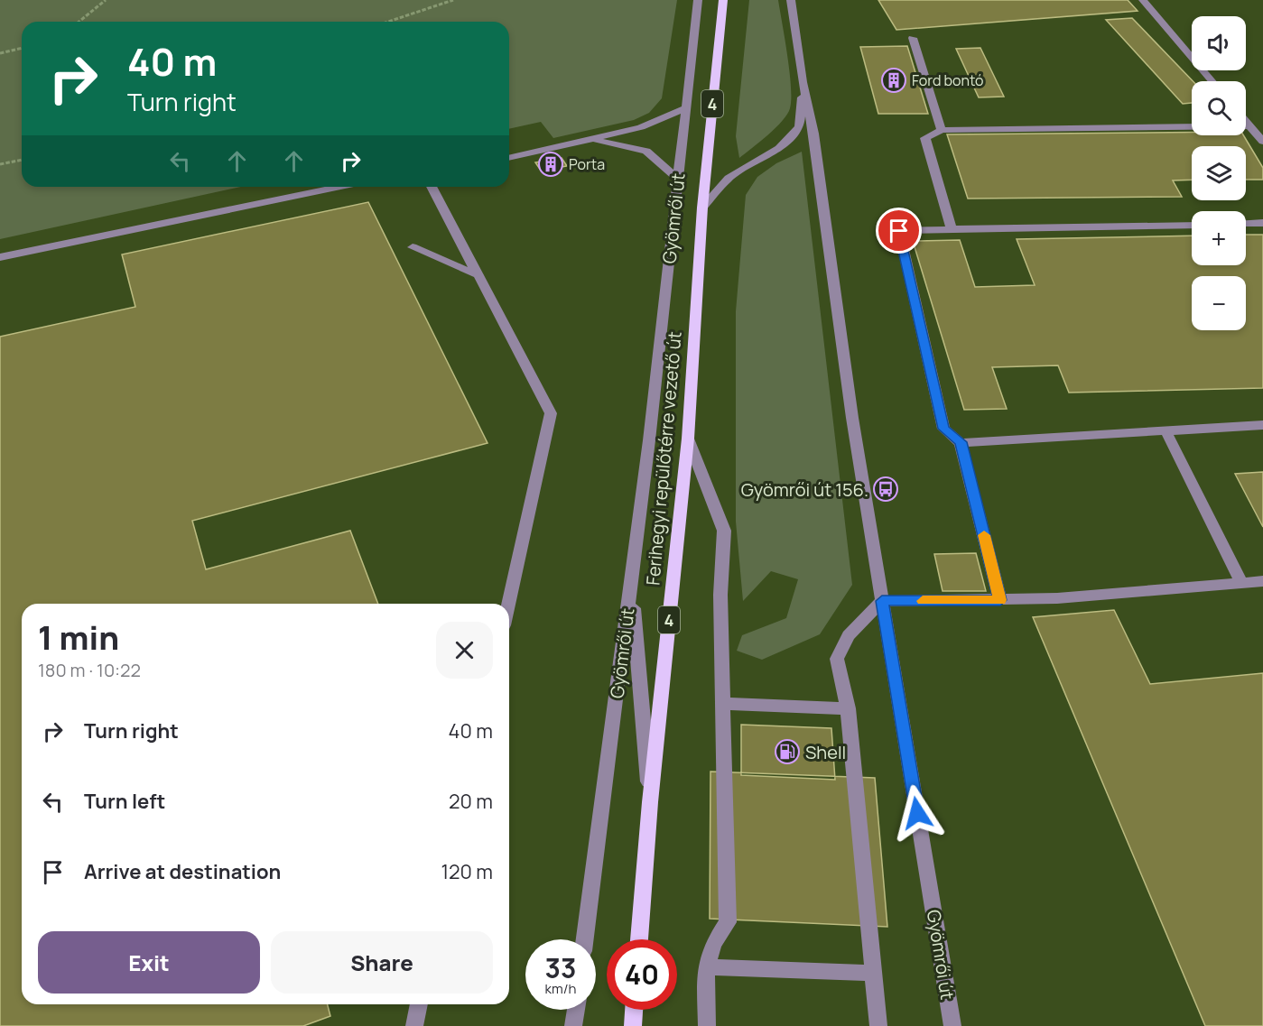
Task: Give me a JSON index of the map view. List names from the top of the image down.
{
  "streets": {
    "main road": ["4", "Ferihegyi repülőtérre vezető út"],
    "street": ["Gyömrői út"]
  },
  "crossings": [
    ["Gyömrői út", "Ferihegyi repülőtérre vezető út"]
  ],
  "places": {
    "building": ["Ford bontó", "Porta"],
    "bus stop": ["Gyömrői út 156."],
    "fuel station": ["Shell"]
  },
  "page": {
    "map_buttons": ["+", "−"],
    "turn": ["40 m", "Turn right"],
    "heading": ["1 min", "180 m · 10:22"],
    "list": [
      {
        "name": "Turn right",
        "value": "40 m"
      },
      {
        "name": "Turn left",
        "value": "20 m"
      },
      {
        "name": "Arrive at destination",
        "value": "120 m"
      }
    ],
    "buttons": ["Exit", "Share"],
    "speed": "33 km/h",
    "limit": "40"
  }
}
